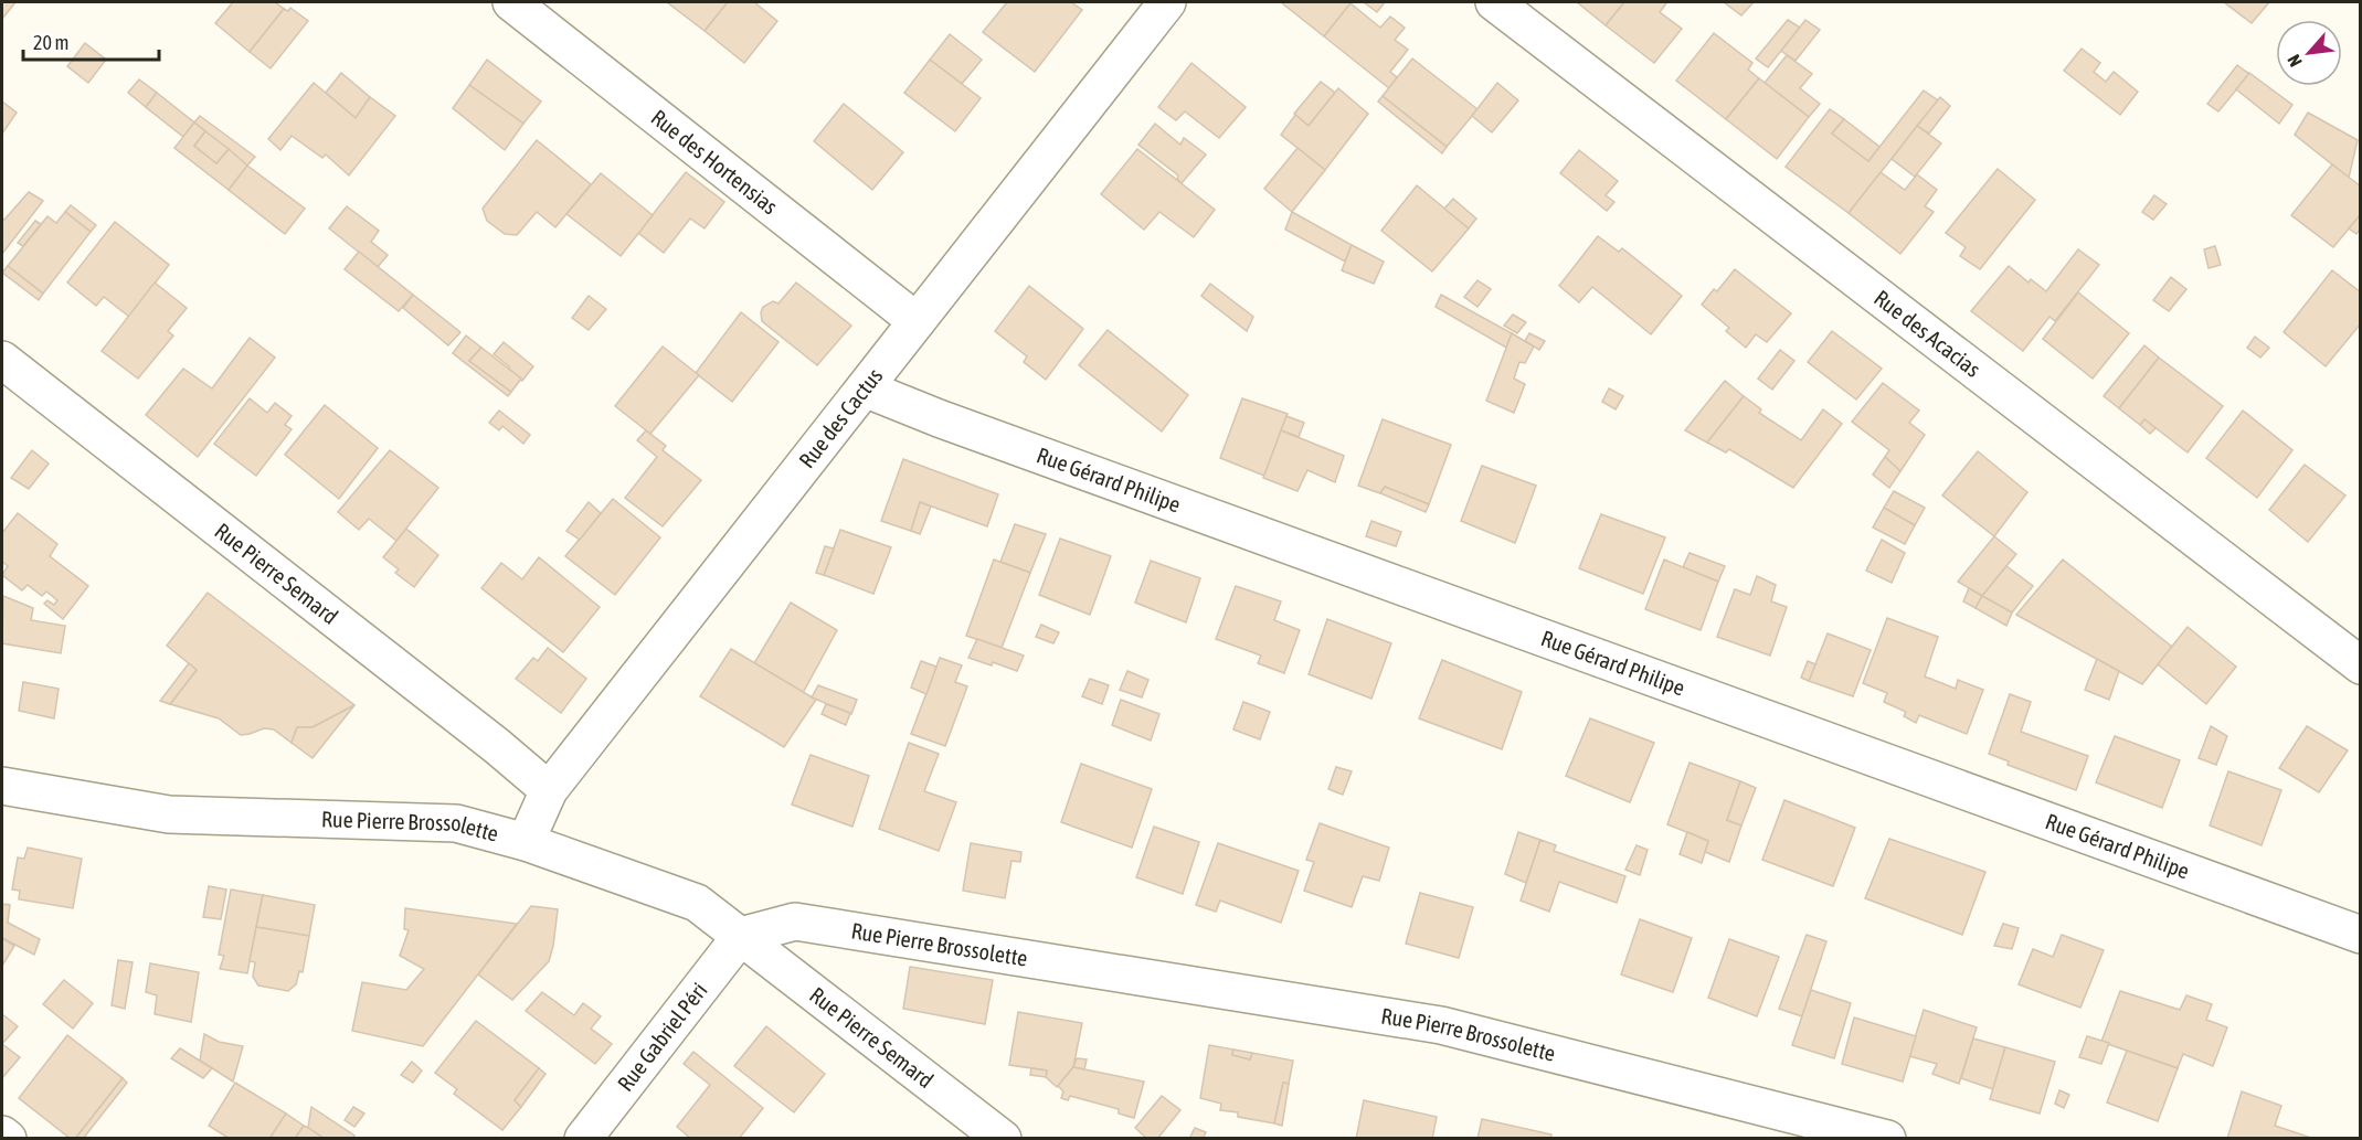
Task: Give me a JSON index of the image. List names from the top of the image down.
{
  "streets": {
    "street": [
      "Rue des Hortensias",
      "Rue des Acacias",
      "Rue des Cactus",
      "Rue Gérard Philipe",
      "Rue Pierre Semard",
      "Rue Pierre Brossolette",
      "Rue Gabriel Péri"
    ]
  },
  "crossings": [
    ["Rue des Hortensias", "Rue des Cactus"],
    ["Rue des Cactus", "Rue Gérard Philipe"],
    ["Rue des Cactus", "Rue Pierre Semard"],
    ["Rue des Cactus", "Rue Pierre Brossolette"],
    ["Rue Pierre Semard", "Rue Pierre Brossolette"],
    ["Rue Pierre Semard", "Rue Gabriel Péri"],
    ["Rue Pierre Brossolette", "Rue Gabriel Péri"]
  ],
  "scale_bar": "20 m",
  "north": "bottom left"
}
